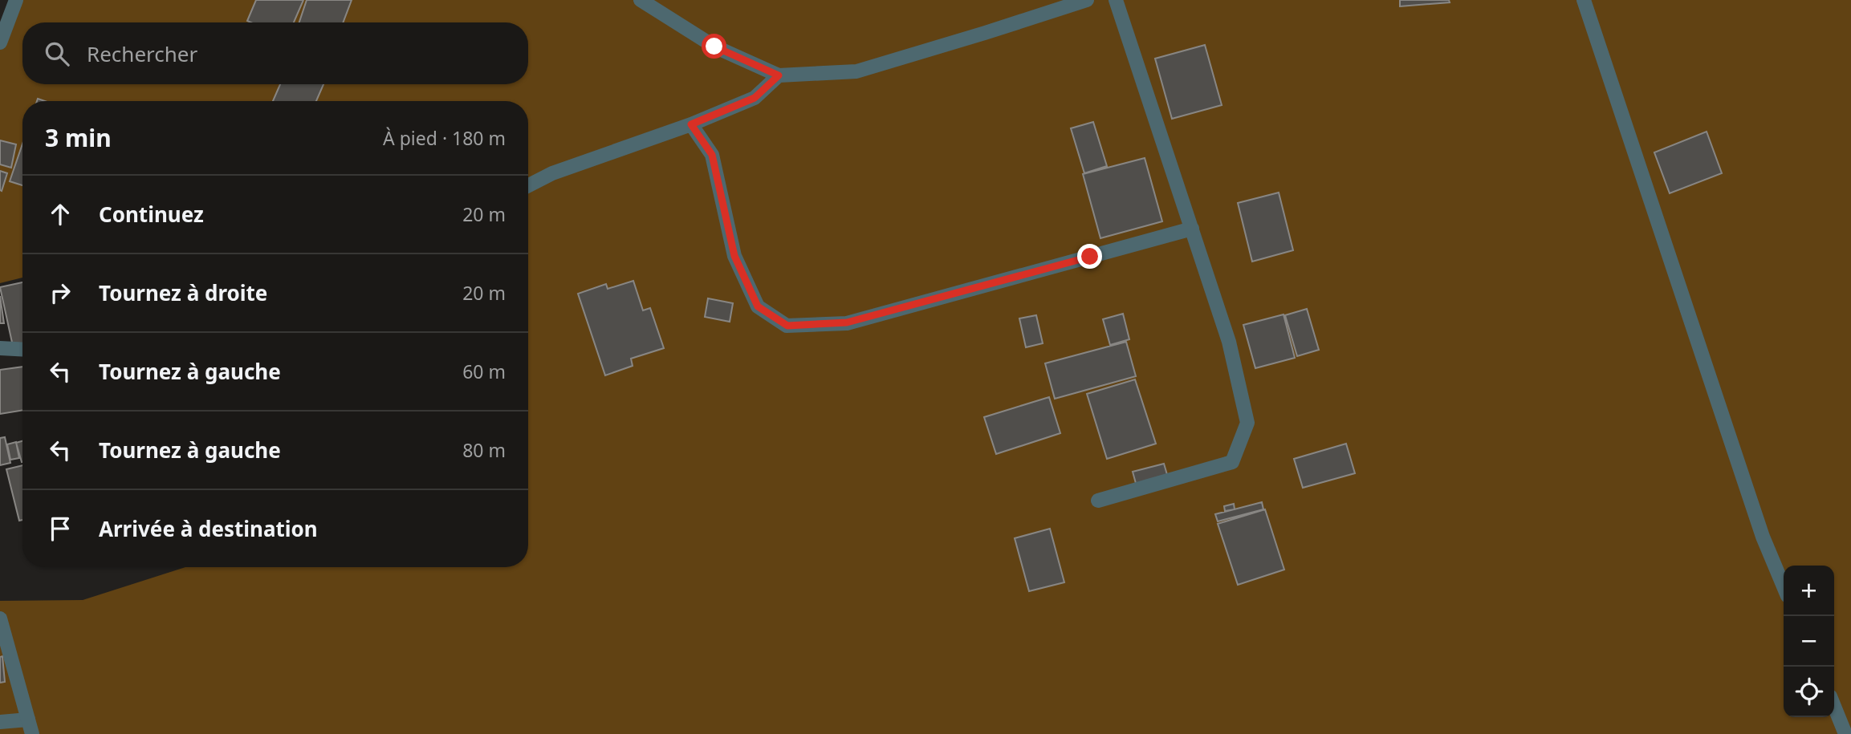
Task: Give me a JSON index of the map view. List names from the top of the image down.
{
  "page": {
    "search": "Rechercher",
    "heading": ["3 min", "À pied · 180 m"],
    "list": [
      ["Continuez", "20 m"],
      ["Tournez à droite", "20 m"],
      ["Tournez à gauche", "60 m"],
      ["Tournez à gauche", "80 m"],
      "Arrivée à destination"
    ],
    "map_buttons": ["+", "−"]
  }
}
